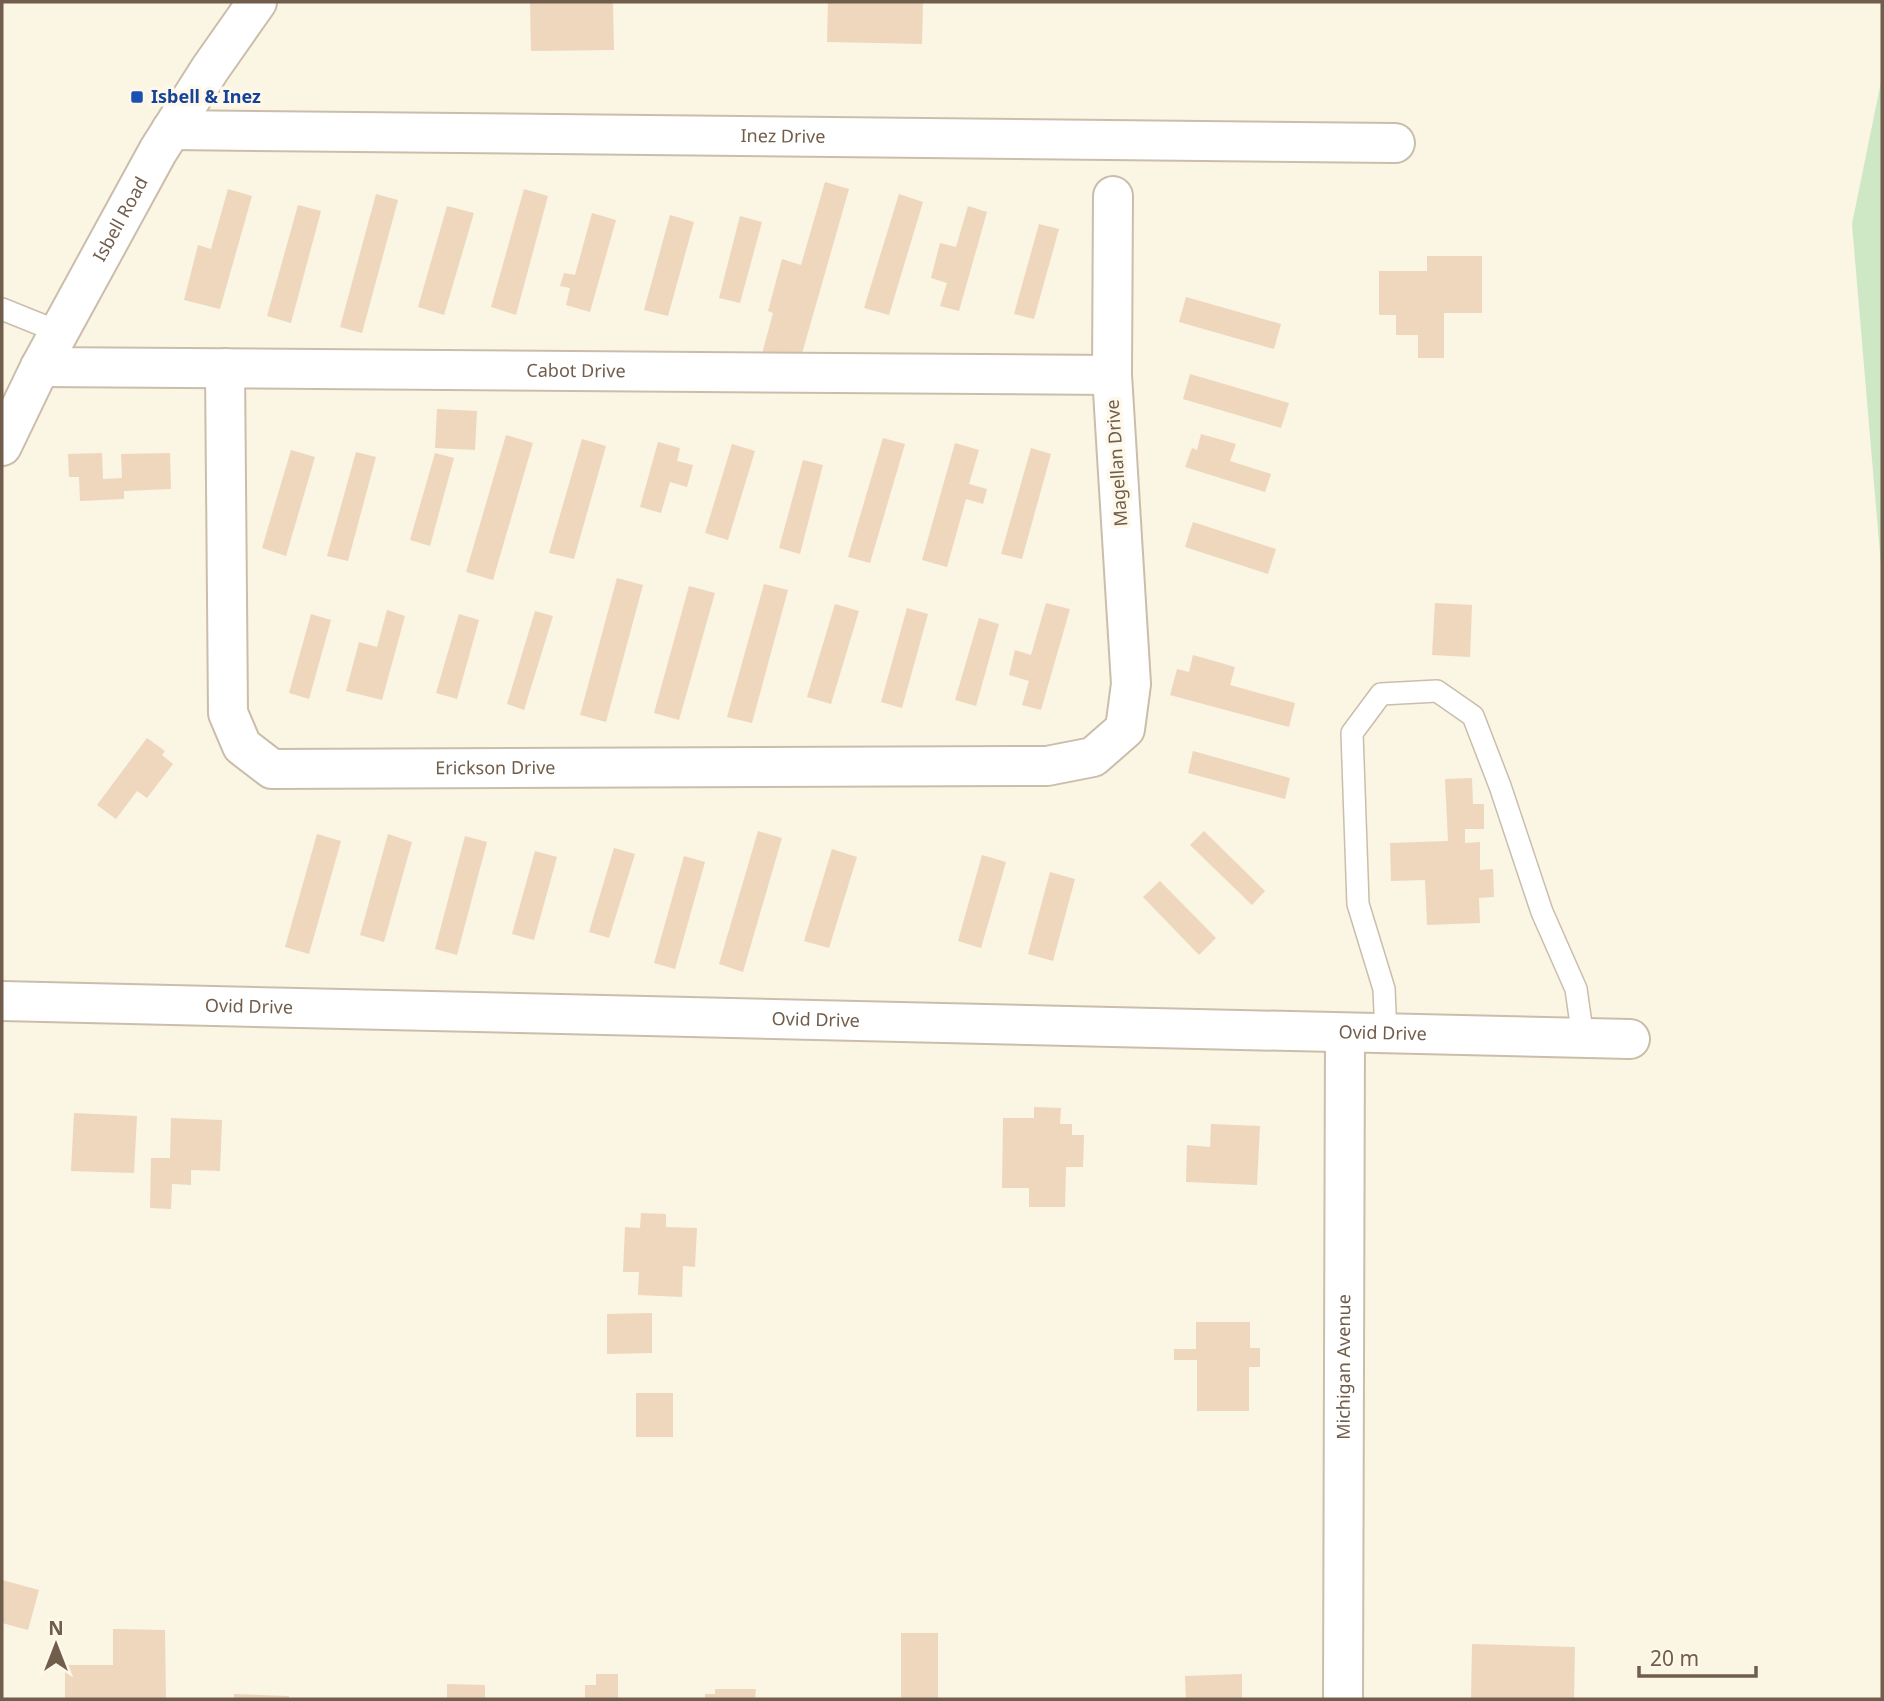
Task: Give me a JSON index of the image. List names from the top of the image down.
{
  "streets": {
    "street": [
      "Inez Drive",
      "Isbell Road",
      "Cabot Drive",
      "Magellan Drive",
      "Erickson Drive",
      "Ovid Drive",
      "Michigan Avenue"
    ]
  },
  "crossings": [
    ["Inez Drive", "Isbell Road"],
    ["Isbell Road", "Cabot Drive"],
    ["Cabot Drive", "Magellan Drive"],
    ["Cabot Drive", "Erickson Drive"],
    ["Magellan Drive", "Erickson Drive"],
    ["Ovid Drive", "Michigan Avenue"]
  ],
  "places": {
    "transit": ["Isbell & Inez"]
  },
  "scale_bar": "20 m",
  "north": "top"
}
